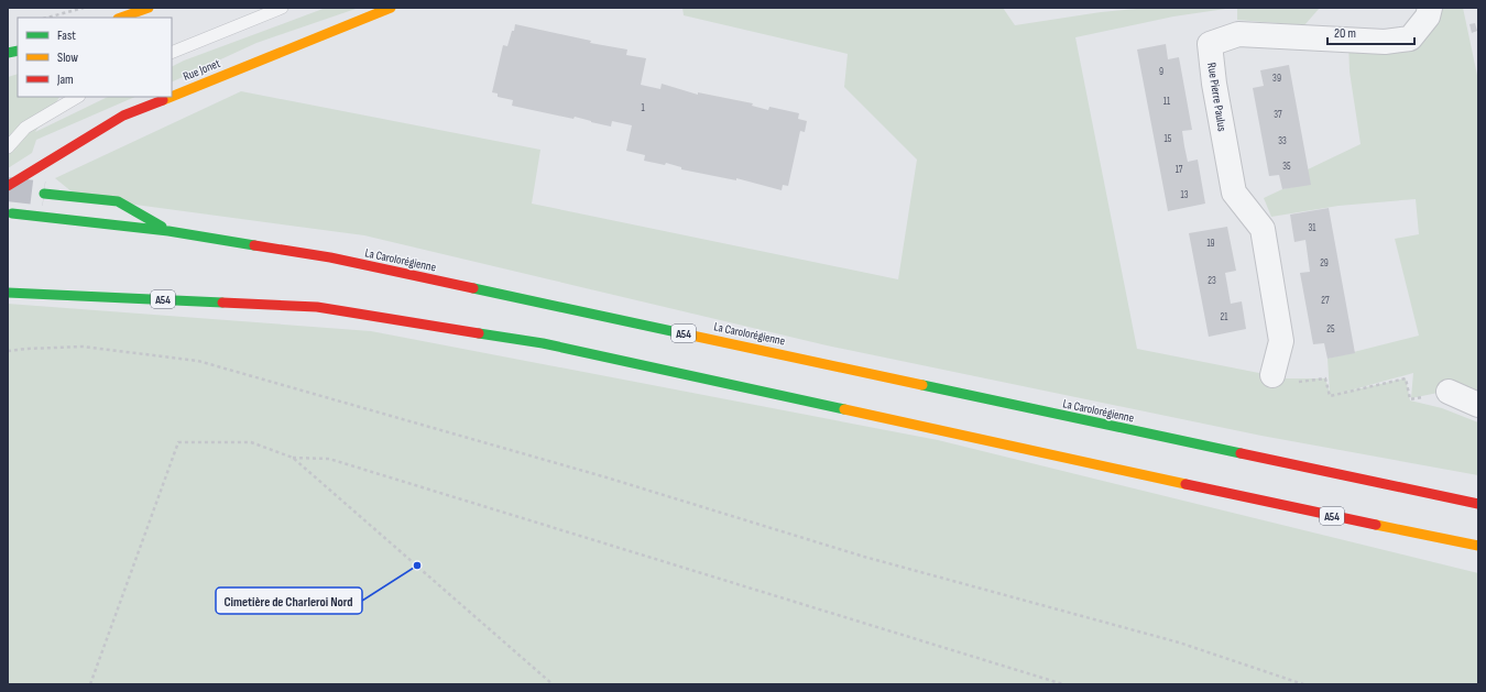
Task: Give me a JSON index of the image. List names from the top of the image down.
{
  "streets": {
    "main road": ["Rue Jonet", "La Carolorégienne", "A54"],
    "street": ["Rue Pierre Paulus"]
  },
  "places": ["Cimetière de Charleroi Nord"],
  "house_numbers": [
    "9",
    "39",
    "11",
    "1",
    "37",
    "15",
    "33",
    "35",
    "17",
    "13",
    "31",
    "19",
    "29",
    "23",
    "27",
    "21",
    "25"
  ],
  "legend": ["Fast", "Slow", "Jam"],
  "scale_bar": "20 m"
}
